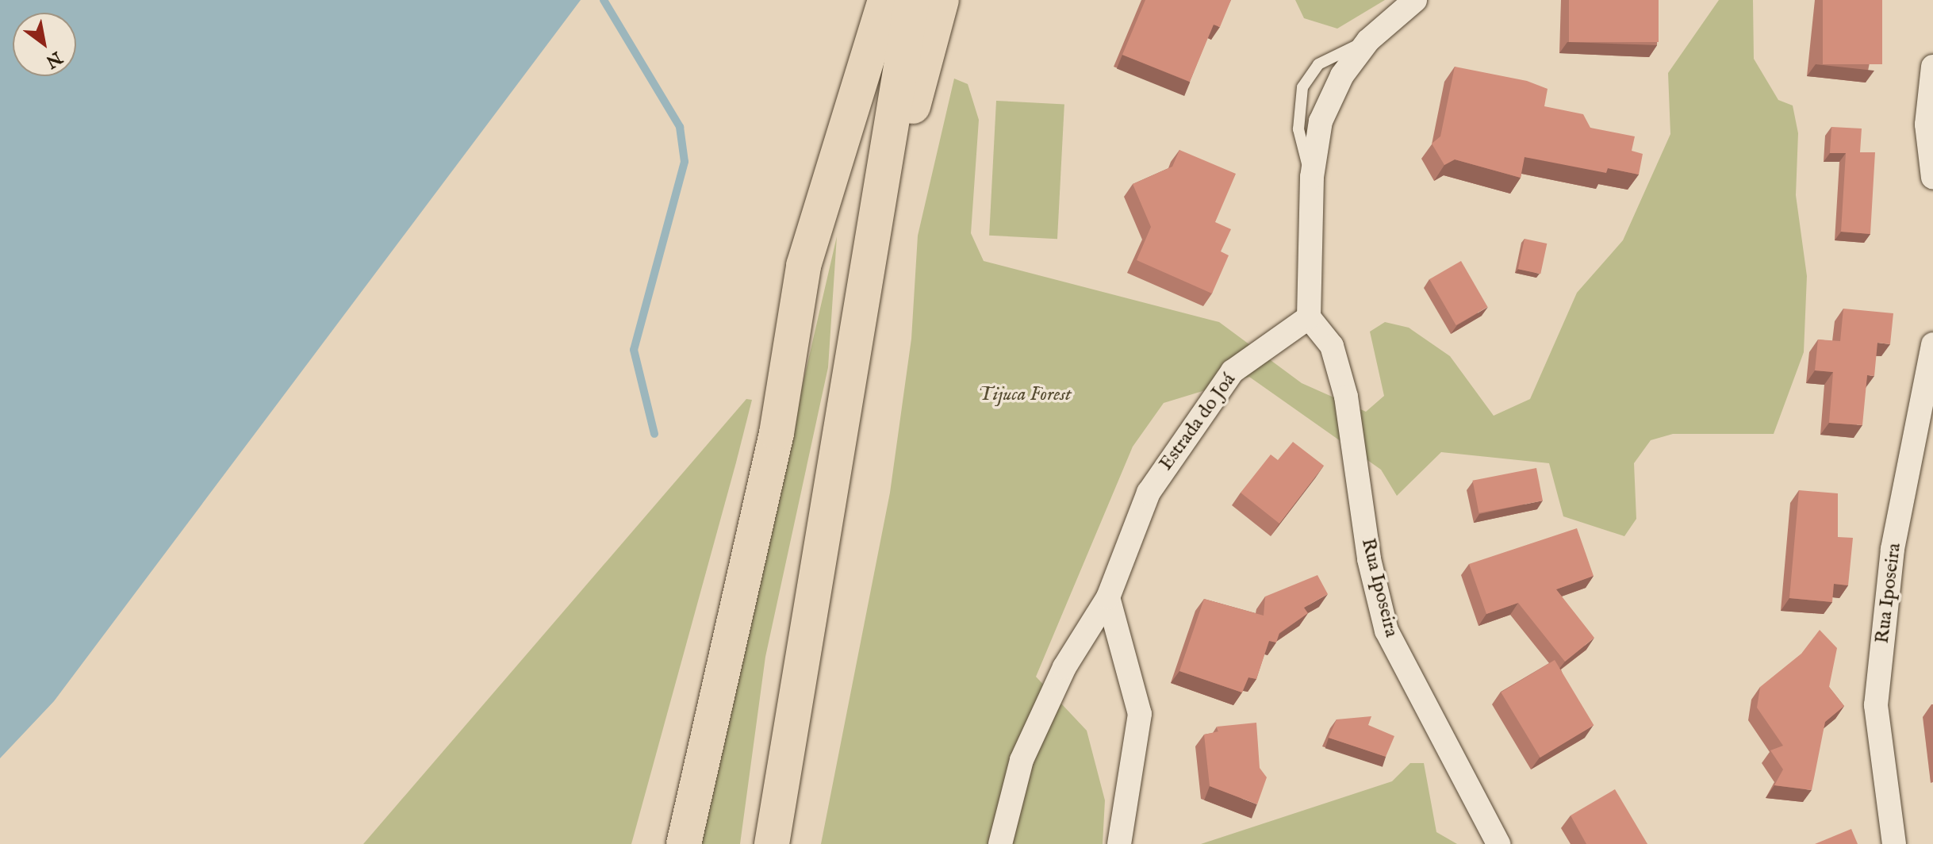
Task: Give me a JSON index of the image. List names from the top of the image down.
{
  "streets": {
    "street": ["Estrada do Joá", "Rua Iposeira"]
  },
  "crossings": [
    ["Estrada do Joá", "Rua Iposeira"]
  ],
  "parks": ["Tijuca Forest"],
  "north": "bottom right"
}
